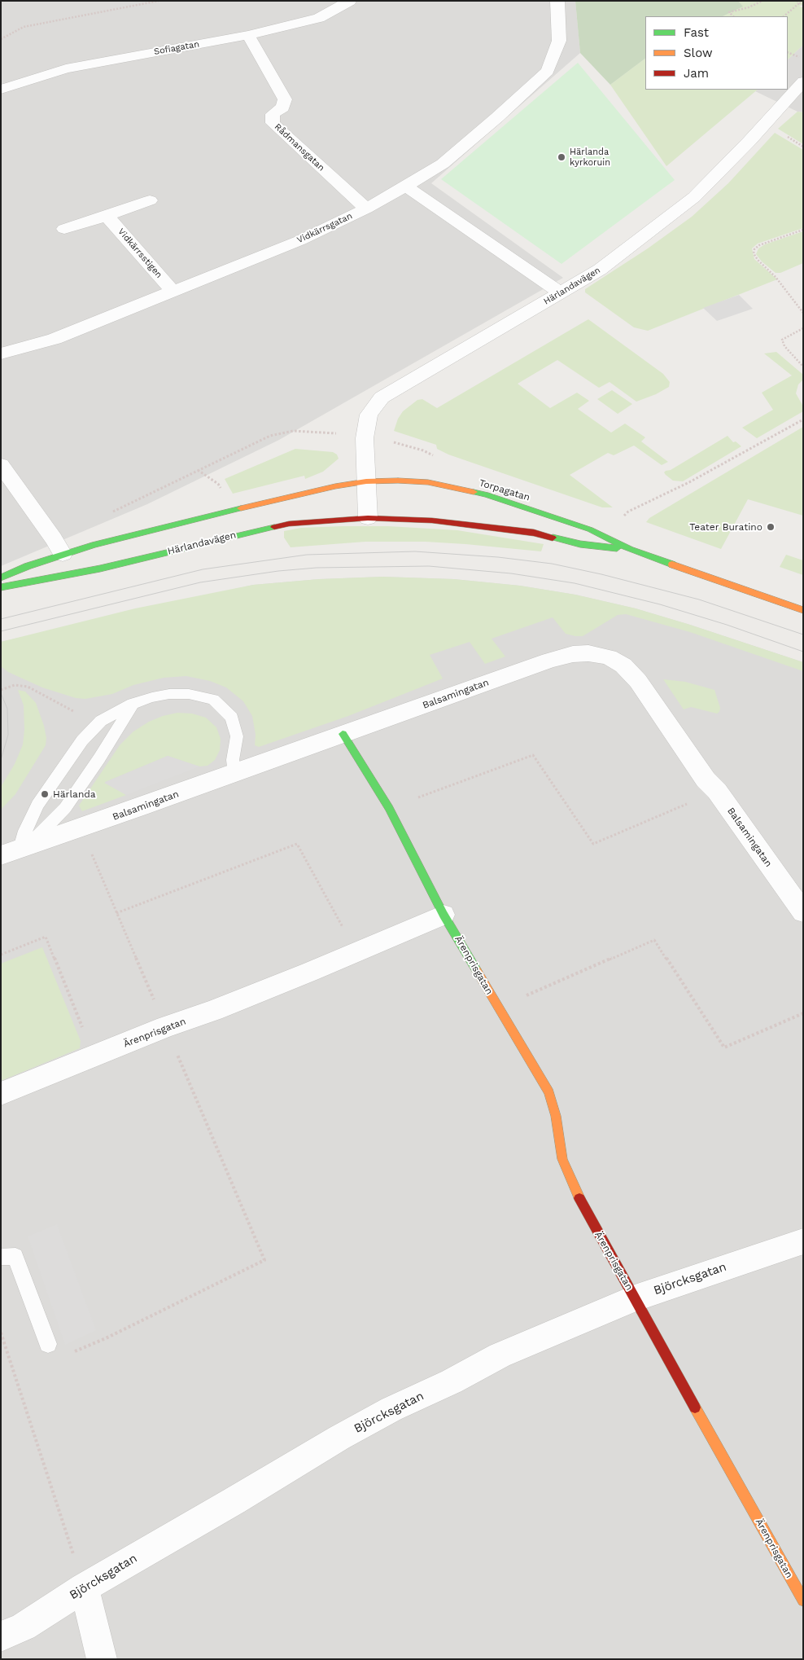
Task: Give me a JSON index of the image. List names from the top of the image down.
{
  "streets": {
    "street": [
      "Sofiagatan",
      "Rådmansgatan",
      "Vidkärrsgatan",
      "Vidkärrsstigen",
      "Härlandavägen",
      "Torpagatan",
      "Balsamingatan",
      "Ärenprisgatan",
      "Björcksgatan"
    ]
  },
  "crossings": [
    ["Sofiagatan", "Rådmansgatan"],
    ["Rådmansgatan", "Vidkärrsgatan"],
    ["Vidkärrsgatan", "Vidkärrsstigen"],
    ["Härlandavägen", "Torpagatan"],
    ["Balsamingatan", "Ärenprisgatan"],
    ["Ärenprisgatan", "Björcksgatan"]
  ],
  "places": ["Härlanda kyrkoruin", "Teater Buratino", "Härlanda"],
  "legend": ["Fast", "Slow", "Jam"]
}
